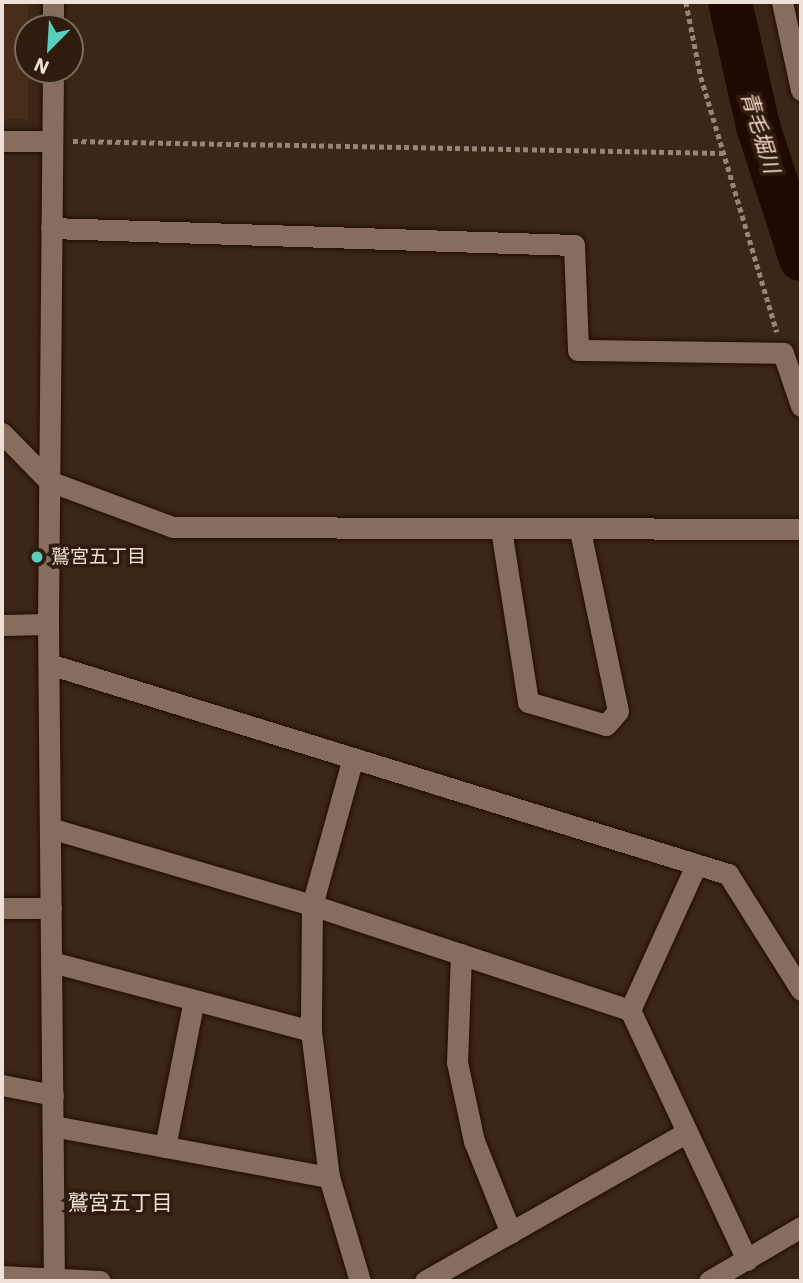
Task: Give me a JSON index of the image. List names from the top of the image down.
{
  "districts": ["鷲宮五丁目"],
  "water": ["青毛堀川"],
  "places": ["鷲宮五丁目"],
  "north": "bottom left"
}
